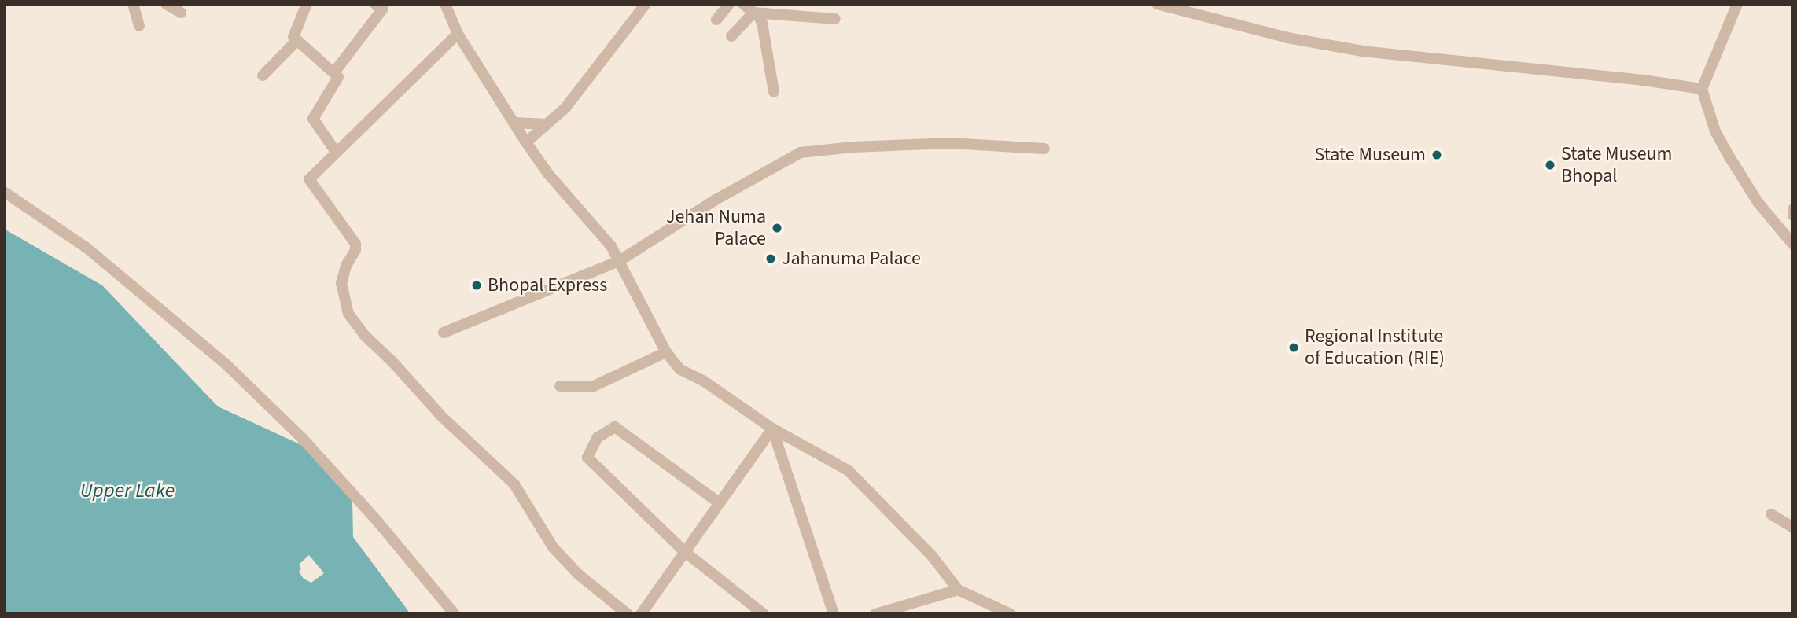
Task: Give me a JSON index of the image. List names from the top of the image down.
{
  "water": ["Upper Lake"],
  "places": [
    "State Museum",
    "State Museum Bhopal",
    "Jehan Numa Palace",
    "Jahanuma Palace",
    "Bhopal Express",
    "Regional Institute of Education (RIE)"
  ]
}
